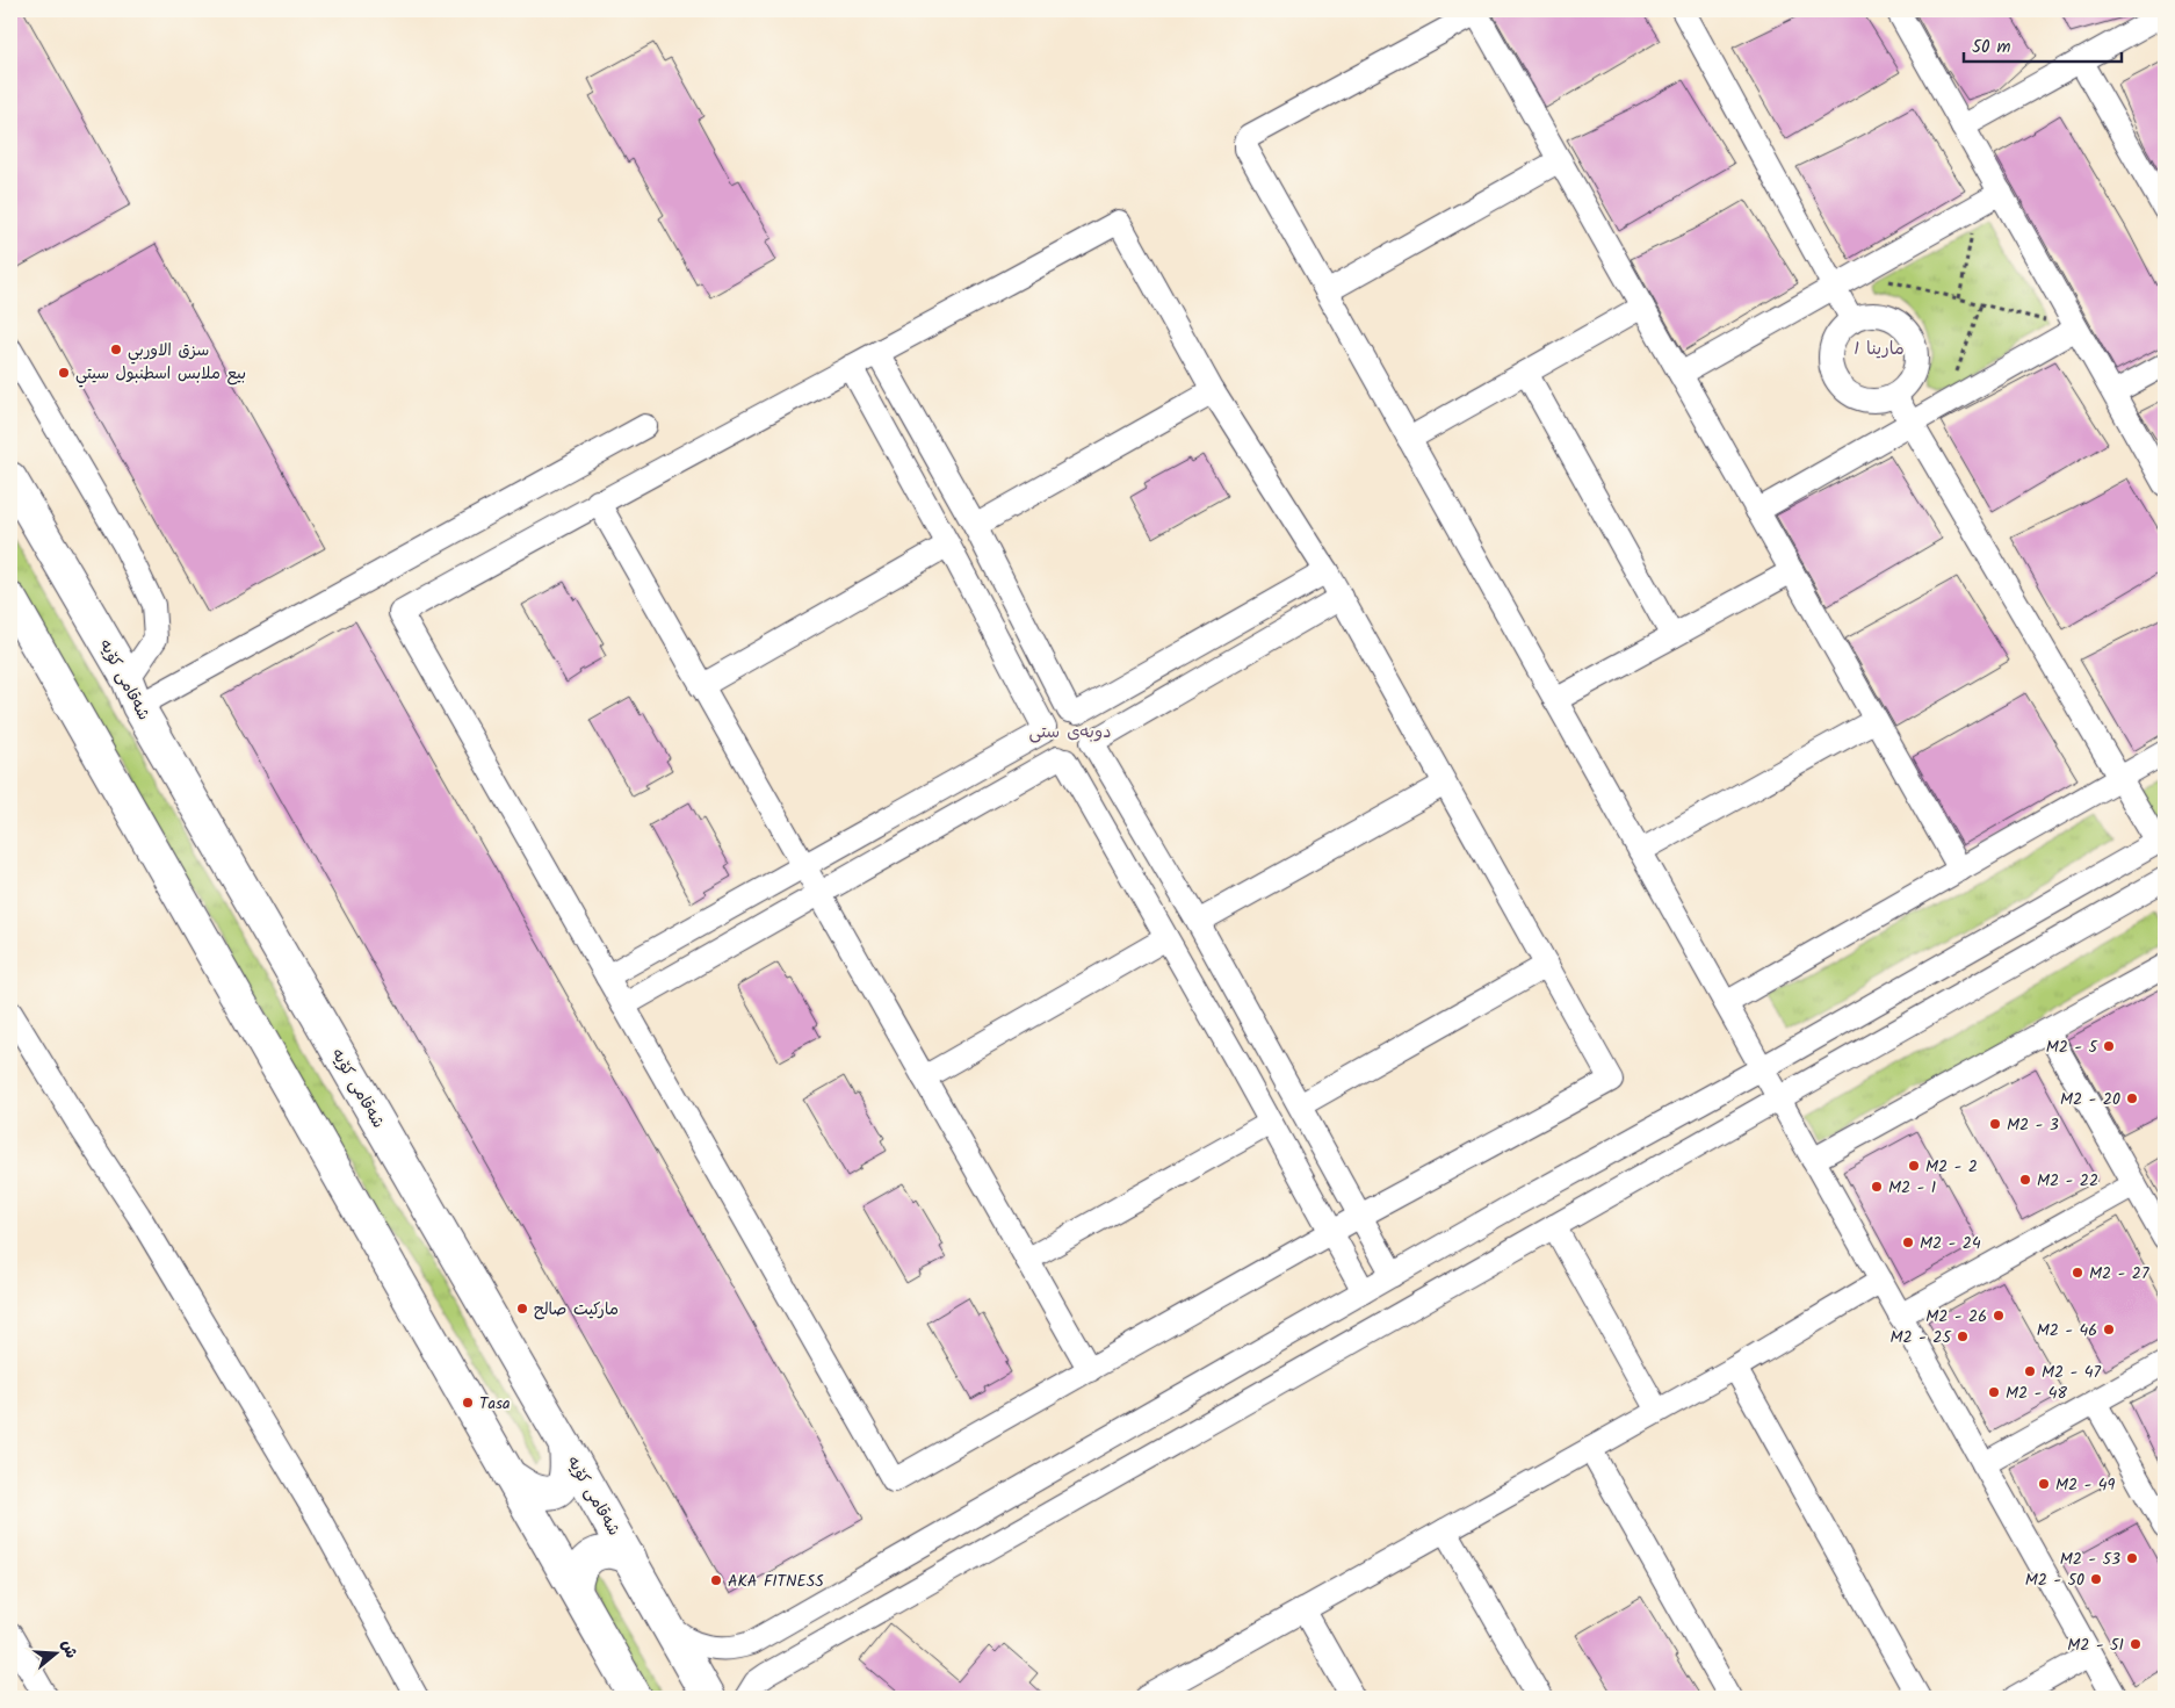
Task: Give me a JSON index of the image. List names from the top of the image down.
{
  "streets": {
    "highway": ["شەقامی کۆیە"]
  },
  "districts": ["مارینا 1", "دوبه‌ی ستی"],
  "places": [
    "سزق الاوربي",
    "بيع ملابس اسطنبول سيتي",
    "M2 - 5",
    "M2 - 20",
    "M2 - 3",
    "M2 - 2",
    "M2 - 22",
    "M2 - 1",
    "M2 - 24",
    "M2 - 27",
    "ماركيت صالح",
    "M2 - 26",
    "M2 - 46",
    "M2 - 25",
    "M2 - 47",
    "M2 - 48",
    "Tasa",
    "M2 - 49",
    "M2 - 53",
    "M2 - 50",
    "AKA FITNESS",
    "M2 - 51"
  ],
  "scale_bar": "50 m",
  "north": "right"
}
